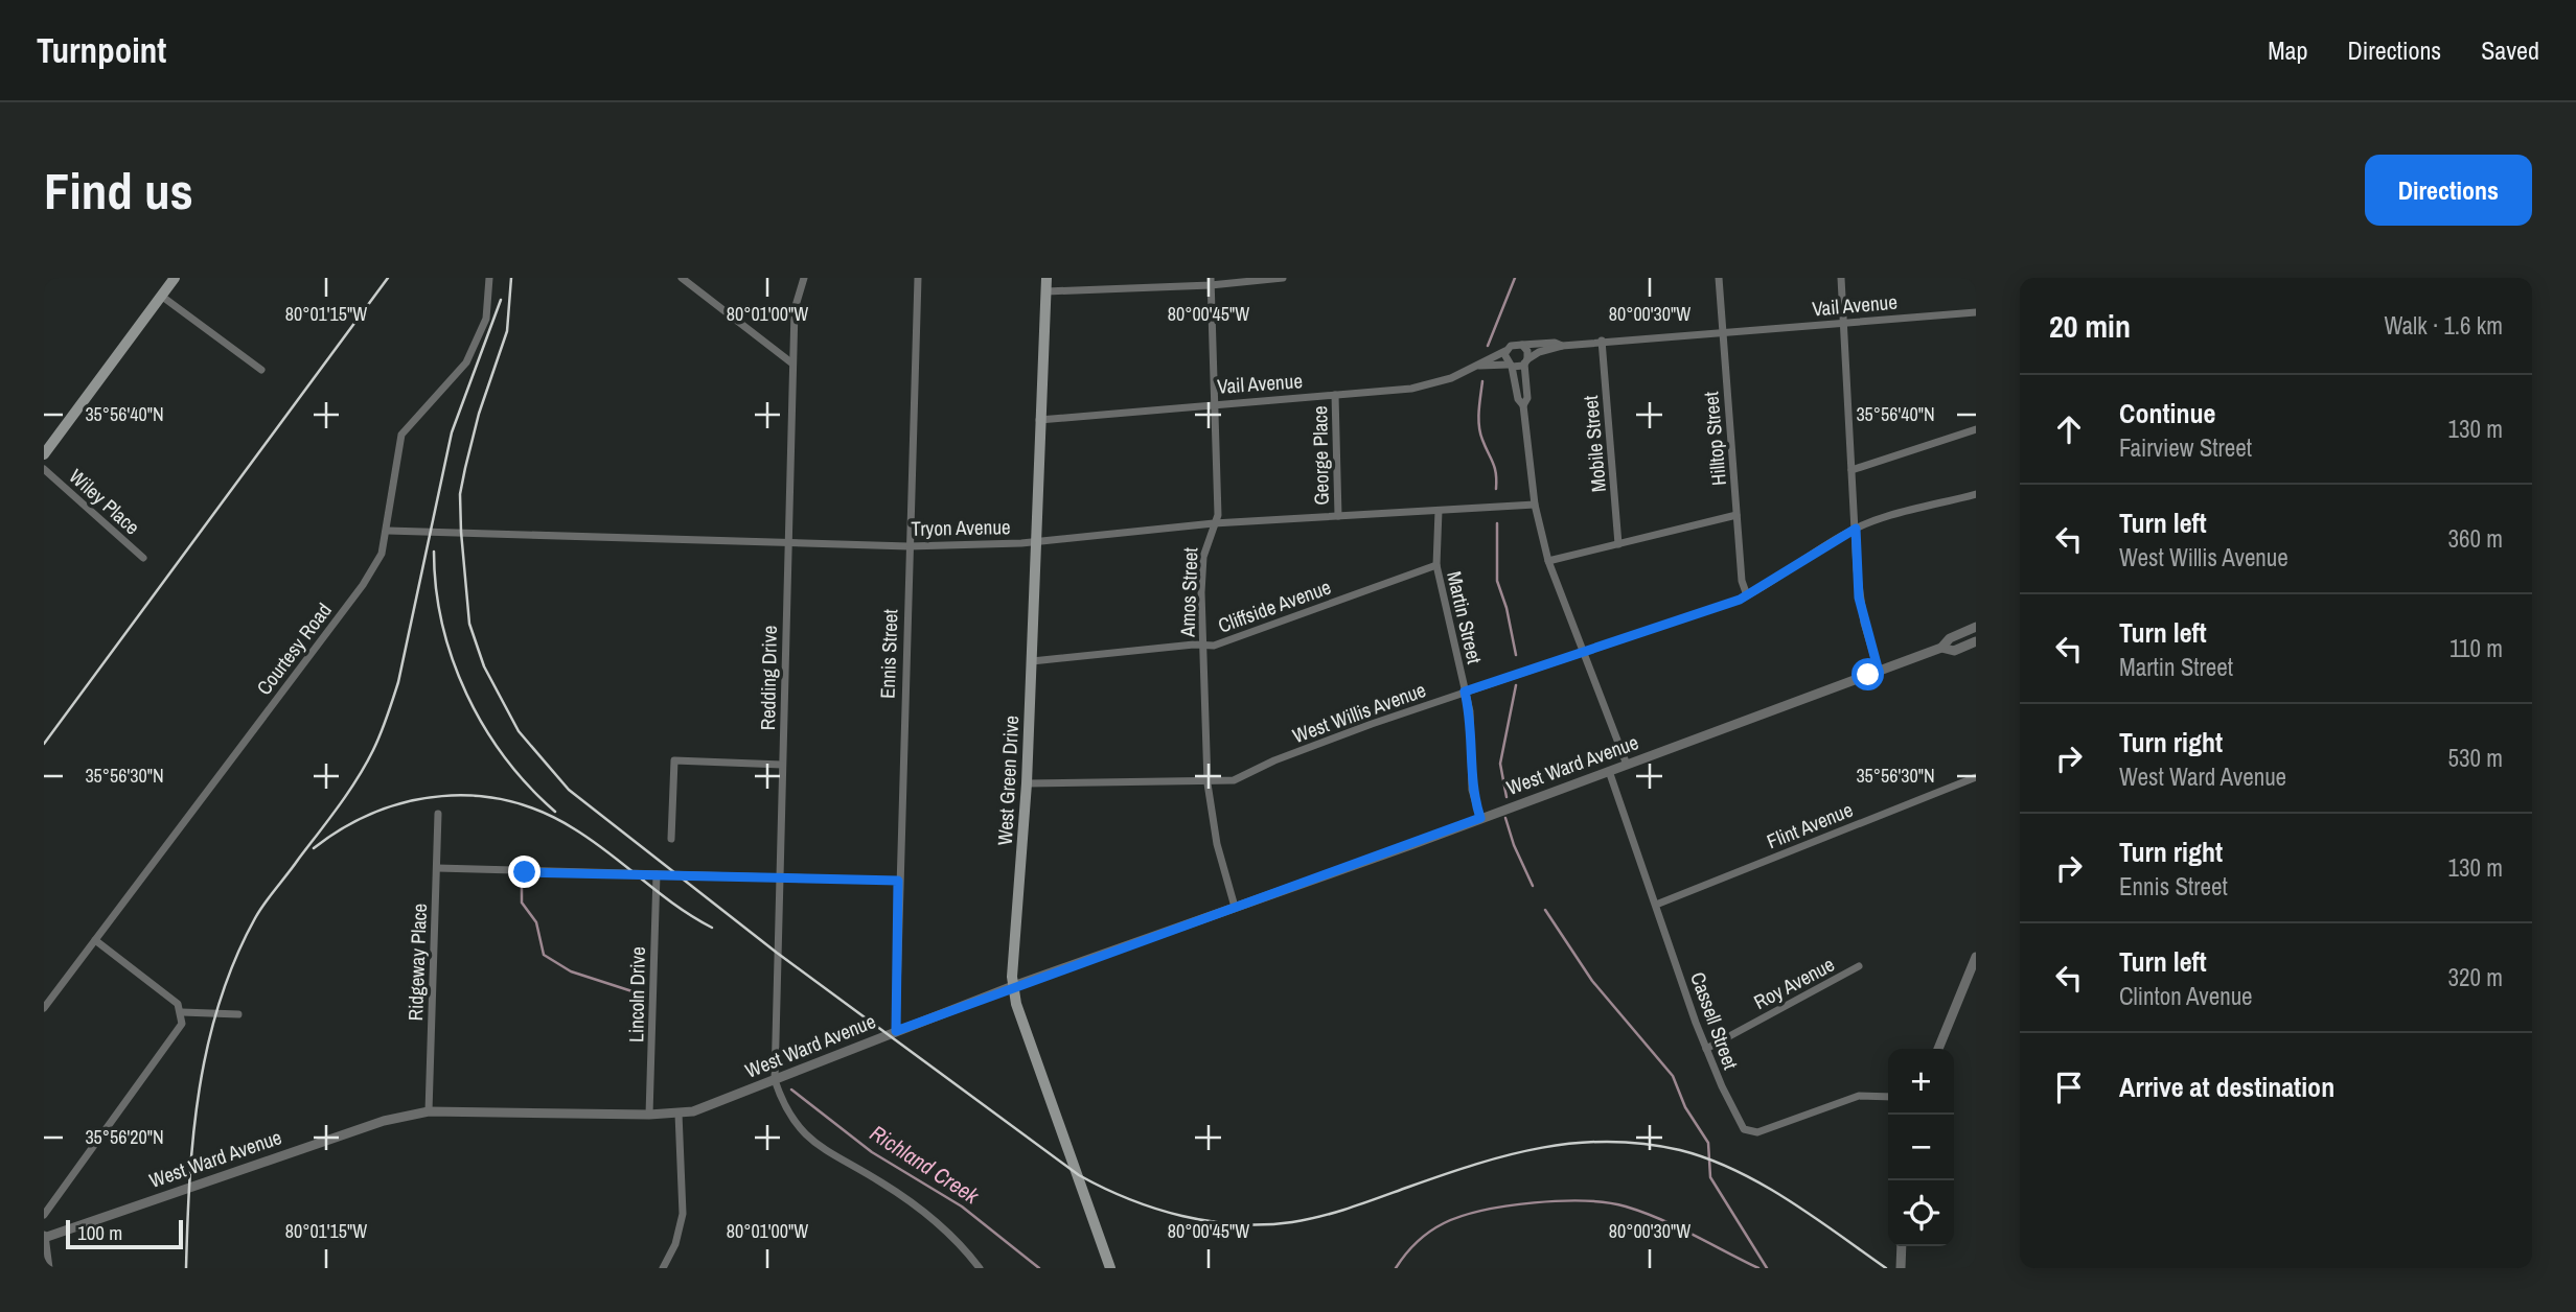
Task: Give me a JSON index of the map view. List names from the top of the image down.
{
  "streets": {
    "main road": ["West Green Drive"],
    "street": [
      "Vail Avenue",
      "Hilltop Street",
      "Mobile Street",
      "George Place",
      "Wiley Place",
      "Tryon Avenue",
      "Amos Street",
      "Cliffside Avenue",
      "Martin Street",
      "Courtesy Road",
      "Ennis Street",
      "Redding Drive",
      "West Willis Avenue",
      "West Ward Avenue",
      "Flint Avenue",
      "Ridgeway Place",
      "Roy Avenue",
      "Lincoln Drive",
      "Cassell Street"
    ]
  },
  "crossings": [
    ["Vail Avenue", "Hilltop Street"],
    ["Vail Avenue", "Mobile Street"],
    ["Vail Avenue", "George Place"],
    ["Vail Avenue", "Amos Street"],
    ["Vail Avenue", "West Green Drive"],
    ["Hilltop Street", "West Willis Avenue"],
    ["George Place", "Tryon Avenue"],
    ["Tryon Avenue", "Amos Street"],
    ["Tryon Avenue", "Martin Street"],
    ["Tryon Avenue", "Courtesy Road"],
    ["Tryon Avenue", "Ennis Street"],
    ["Tryon Avenue", "Redding Drive"],
    ["Tryon Avenue", "West Green Drive"],
    ["Amos Street", "Cliffside Avenue"],
    ["Amos Street", "West Willis Avenue"],
    ["Amos Street", "West Ward Avenue"],
    ["Cliffside Avenue", "Martin Street"],
    ["Cliffside Avenue", "West Green Drive"],
    ["Martin Street", "West Willis Avenue"],
    ["Martin Street", "West Ward Avenue"],
    ["Ennis Street", "West Ward Avenue"],
    ["Redding Drive", "West Ward Avenue"],
    ["West Willis Avenue", "West Green Drive"],
    ["West Ward Avenue", "West Green Drive"],
    ["West Ward Avenue", "Ridgeway Place"],
    ["West Ward Avenue", "Lincoln Drive"],
    ["West Ward Avenue", "Cassell Street"],
    ["Flint Avenue", "Cassell Street"],
    ["Roy Avenue", "Cassell Street"]
  ],
  "water": ["Richland Creek"],
  "scale_bar": "100 m",
  "page": {
    "header": "Turnpoint",
    "nav": ["Map", "Directions", "Saved"],
    "buttons": "Directions",
    "title": "Find us",
    "heading": ["20 min", "Walk · 1.6 km"],
    "list": [
      ["Continue", "Fairview Street", "130 m"],
      ["Turn left", "West Willis Avenue", "360 m"],
      ["Turn left", "Martin Street", "110 m"],
      ["Turn right", "West Ward Avenue", "530 m"],
      ["Turn right", "Ennis Street", "130 m"],
      ["Turn left", "Clinton Avenue", "320 m"],
      "Arrive at destination"
    ],
    "map_buttons": ["+", "−"],
    "scale": "100 m"
  },
  "coordinates": [
    "80°01'15\"W",
    "80°01'00\"W",
    "80°00'45\"W",
    "80°00'30\"W",
    "35°56'40\"N",
    "35°56'30\"N",
    "35°56'20\"N"
  ]
}
